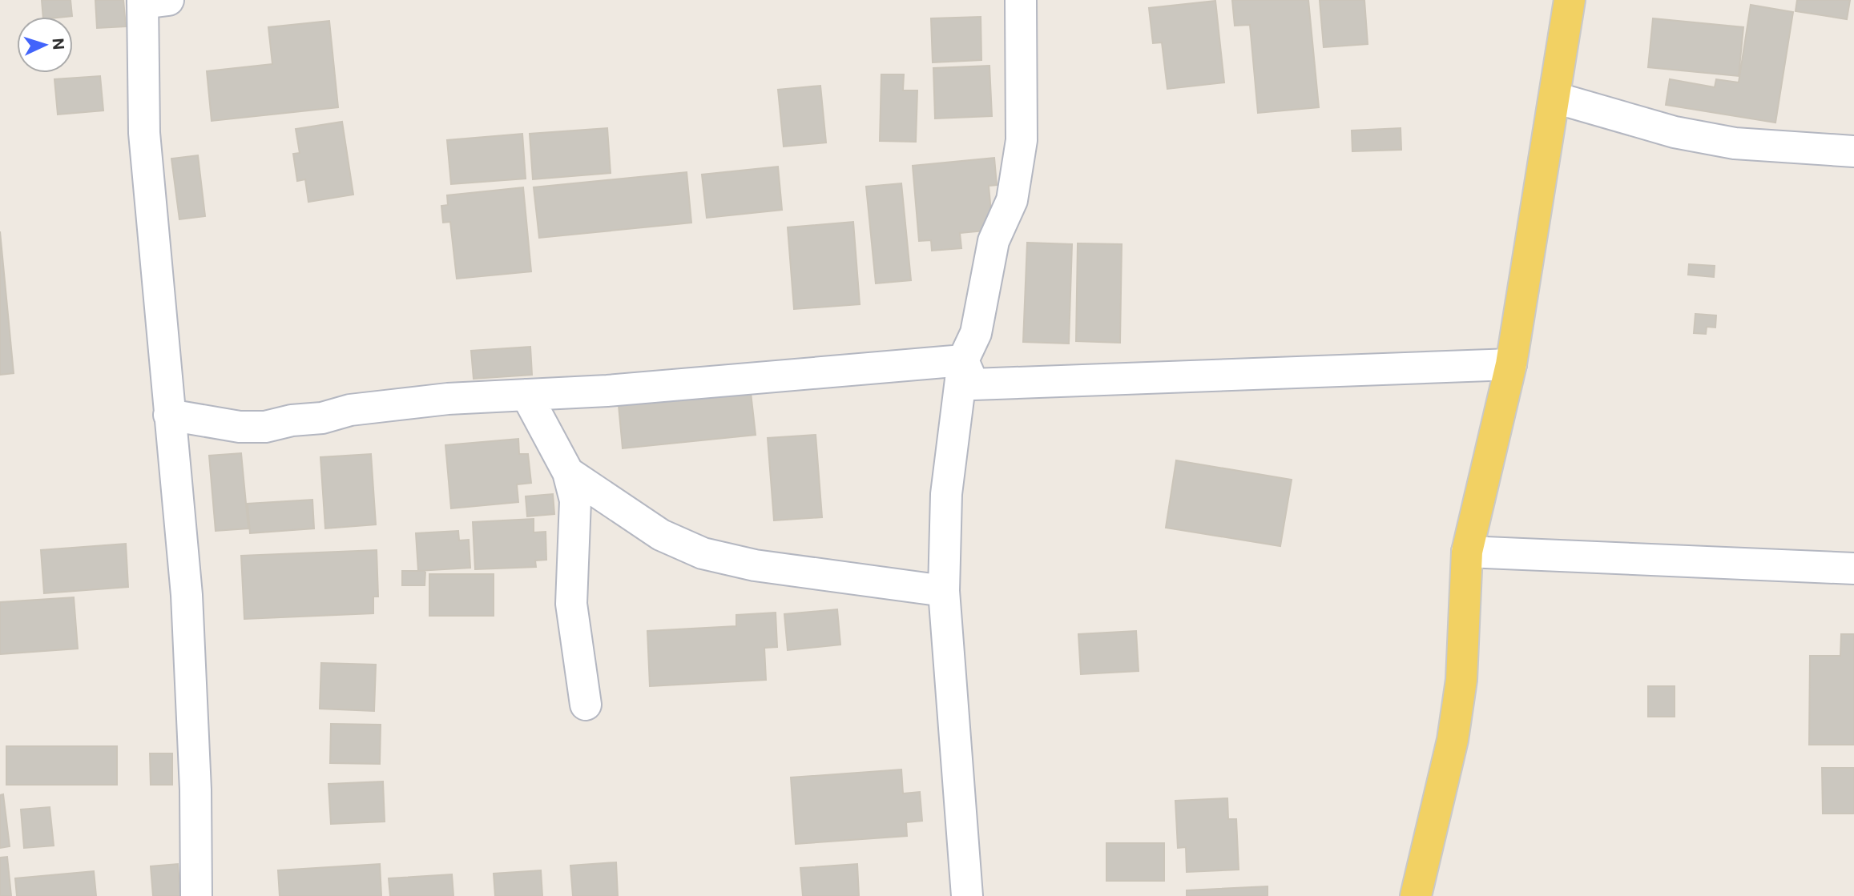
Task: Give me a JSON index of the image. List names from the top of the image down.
{
  "north": "right"
}
